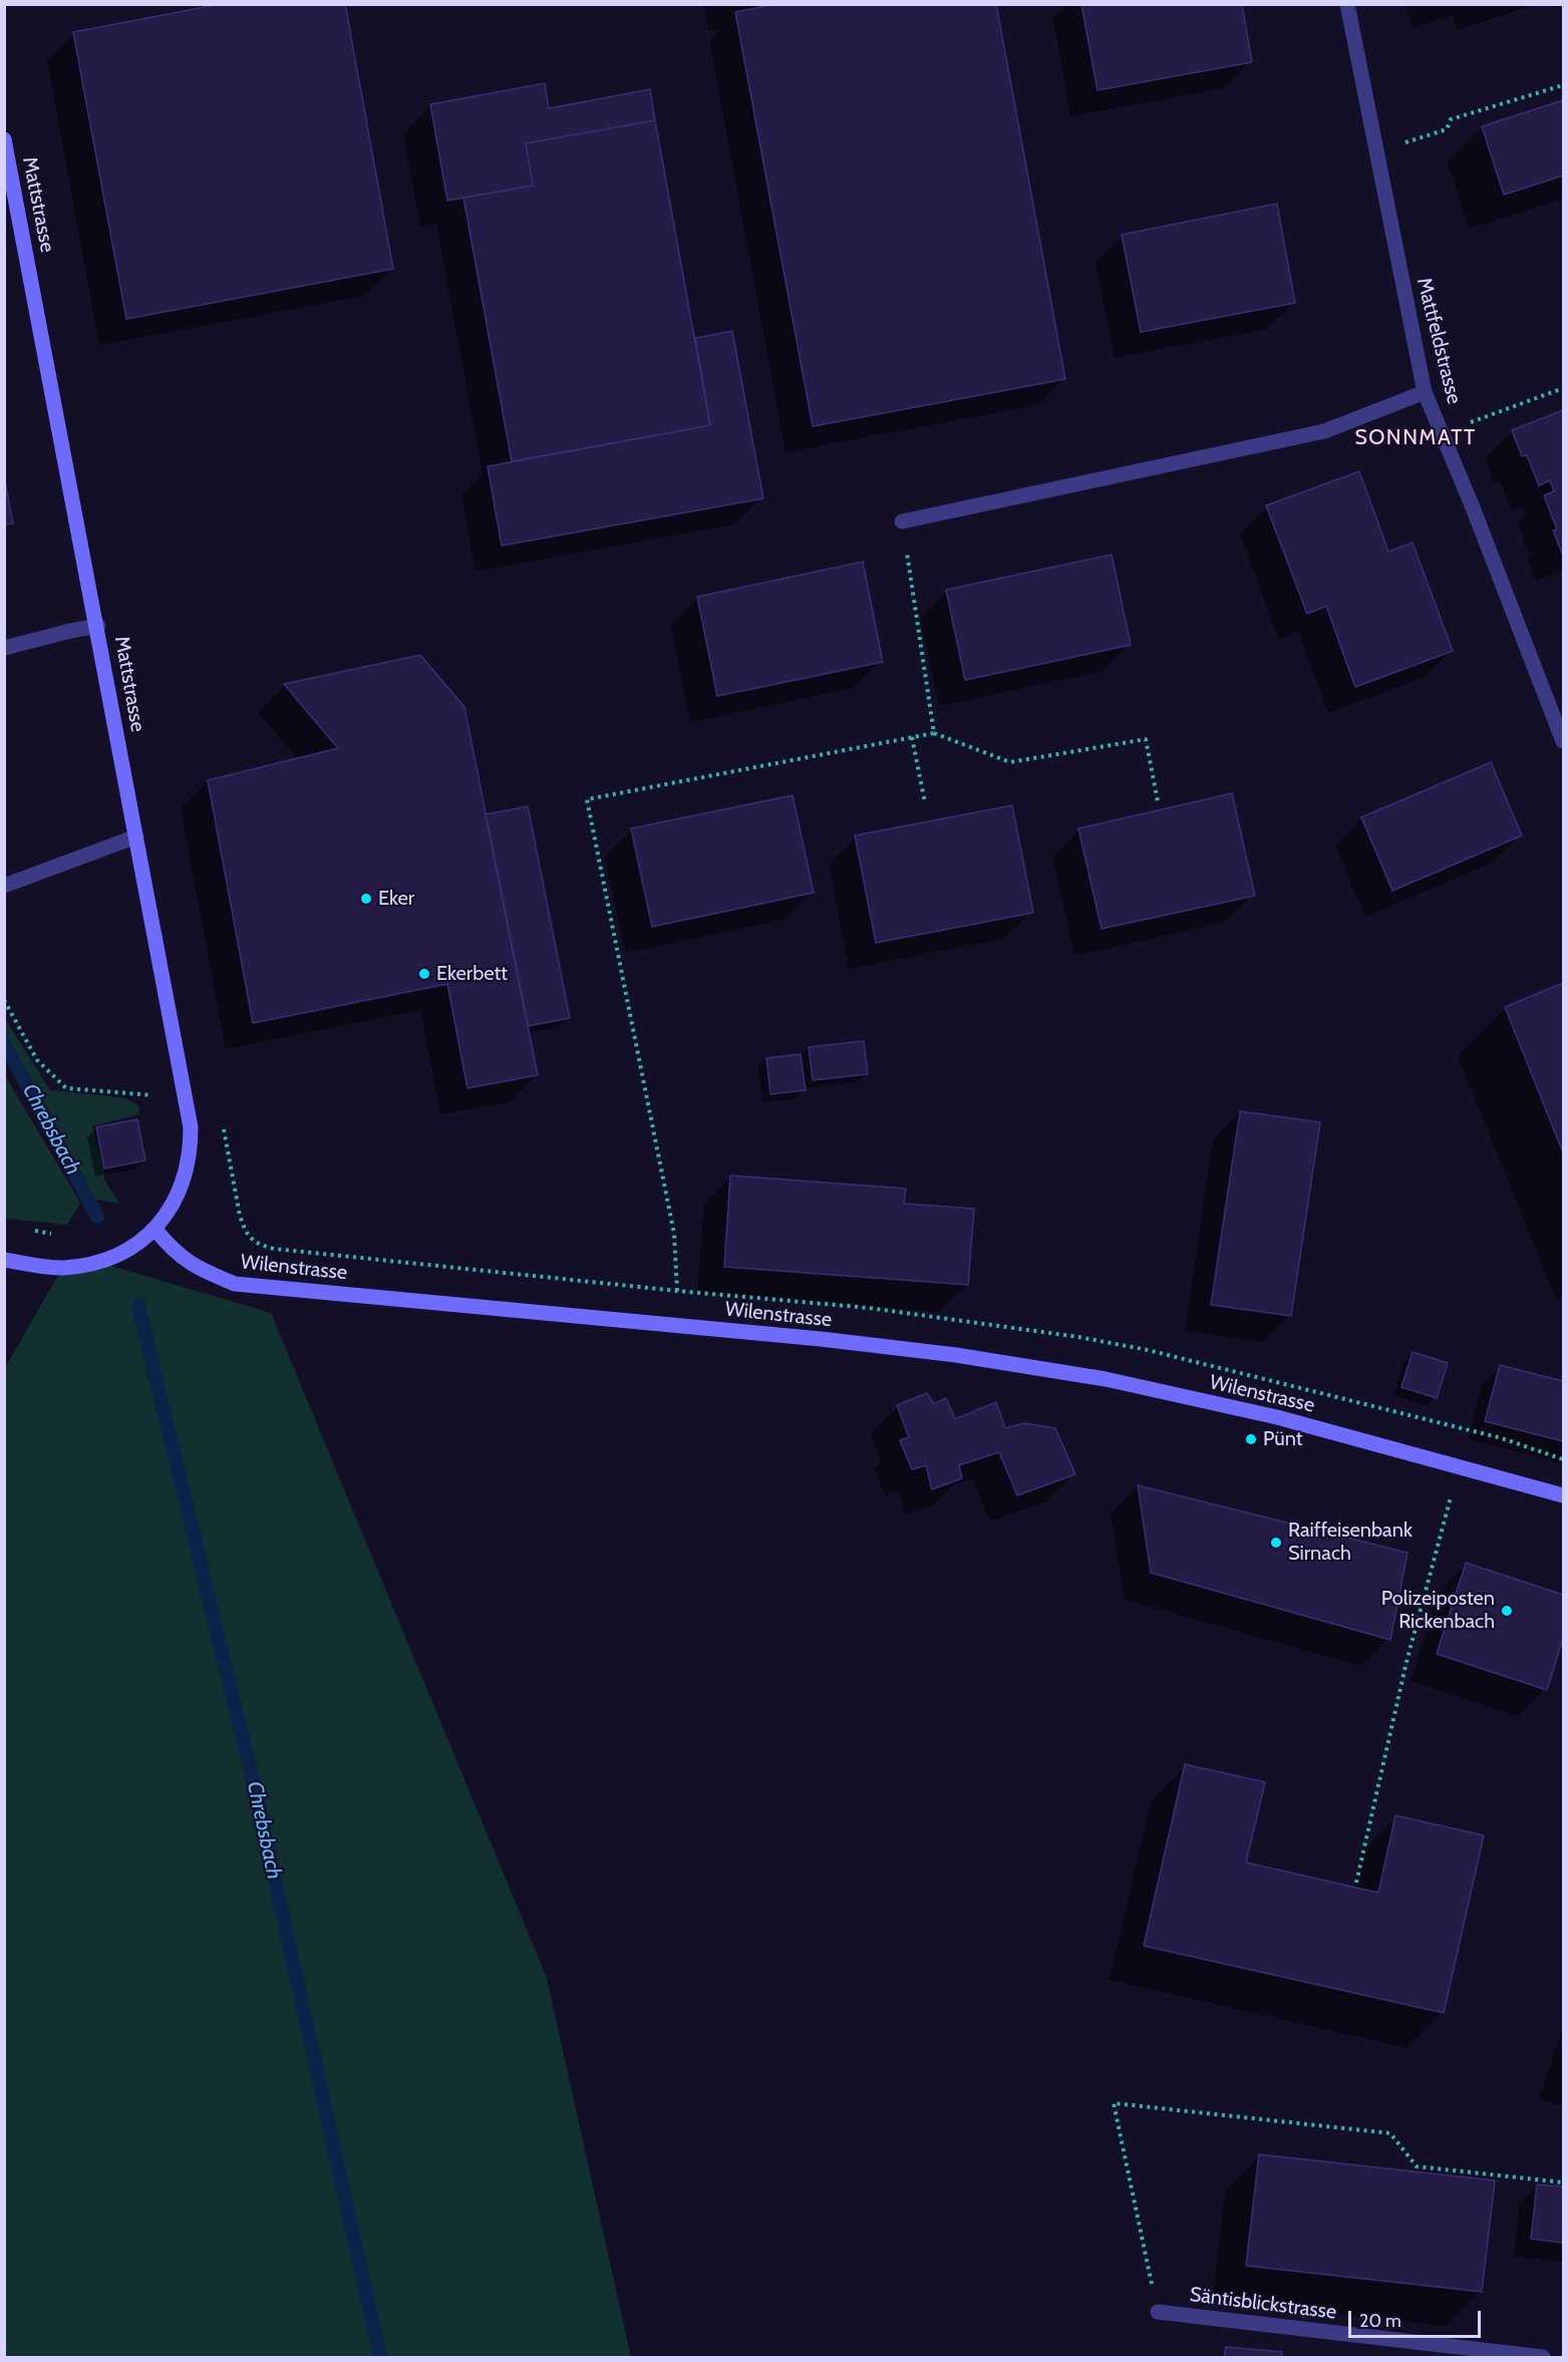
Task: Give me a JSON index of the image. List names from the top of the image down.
{
  "streets": {
    "street": [
      "Mattstrasse",
      "Mattfeldstrasse",
      "Wilenstrasse",
      "Säntisblickstrasse"
    ]
  },
  "crossings": [
    ["Mattstrasse", "Wilenstrasse"]
  ],
  "districts": ["SONNMATT"],
  "water": ["Chrebsbach"],
  "places": [
    "Eker",
    "Ekerbett",
    "Pünt",
    "Raiffeisenbank Sirnach",
    "Polizeiposten Rickenbach"
  ],
  "scale_bar": "20 m"
}
